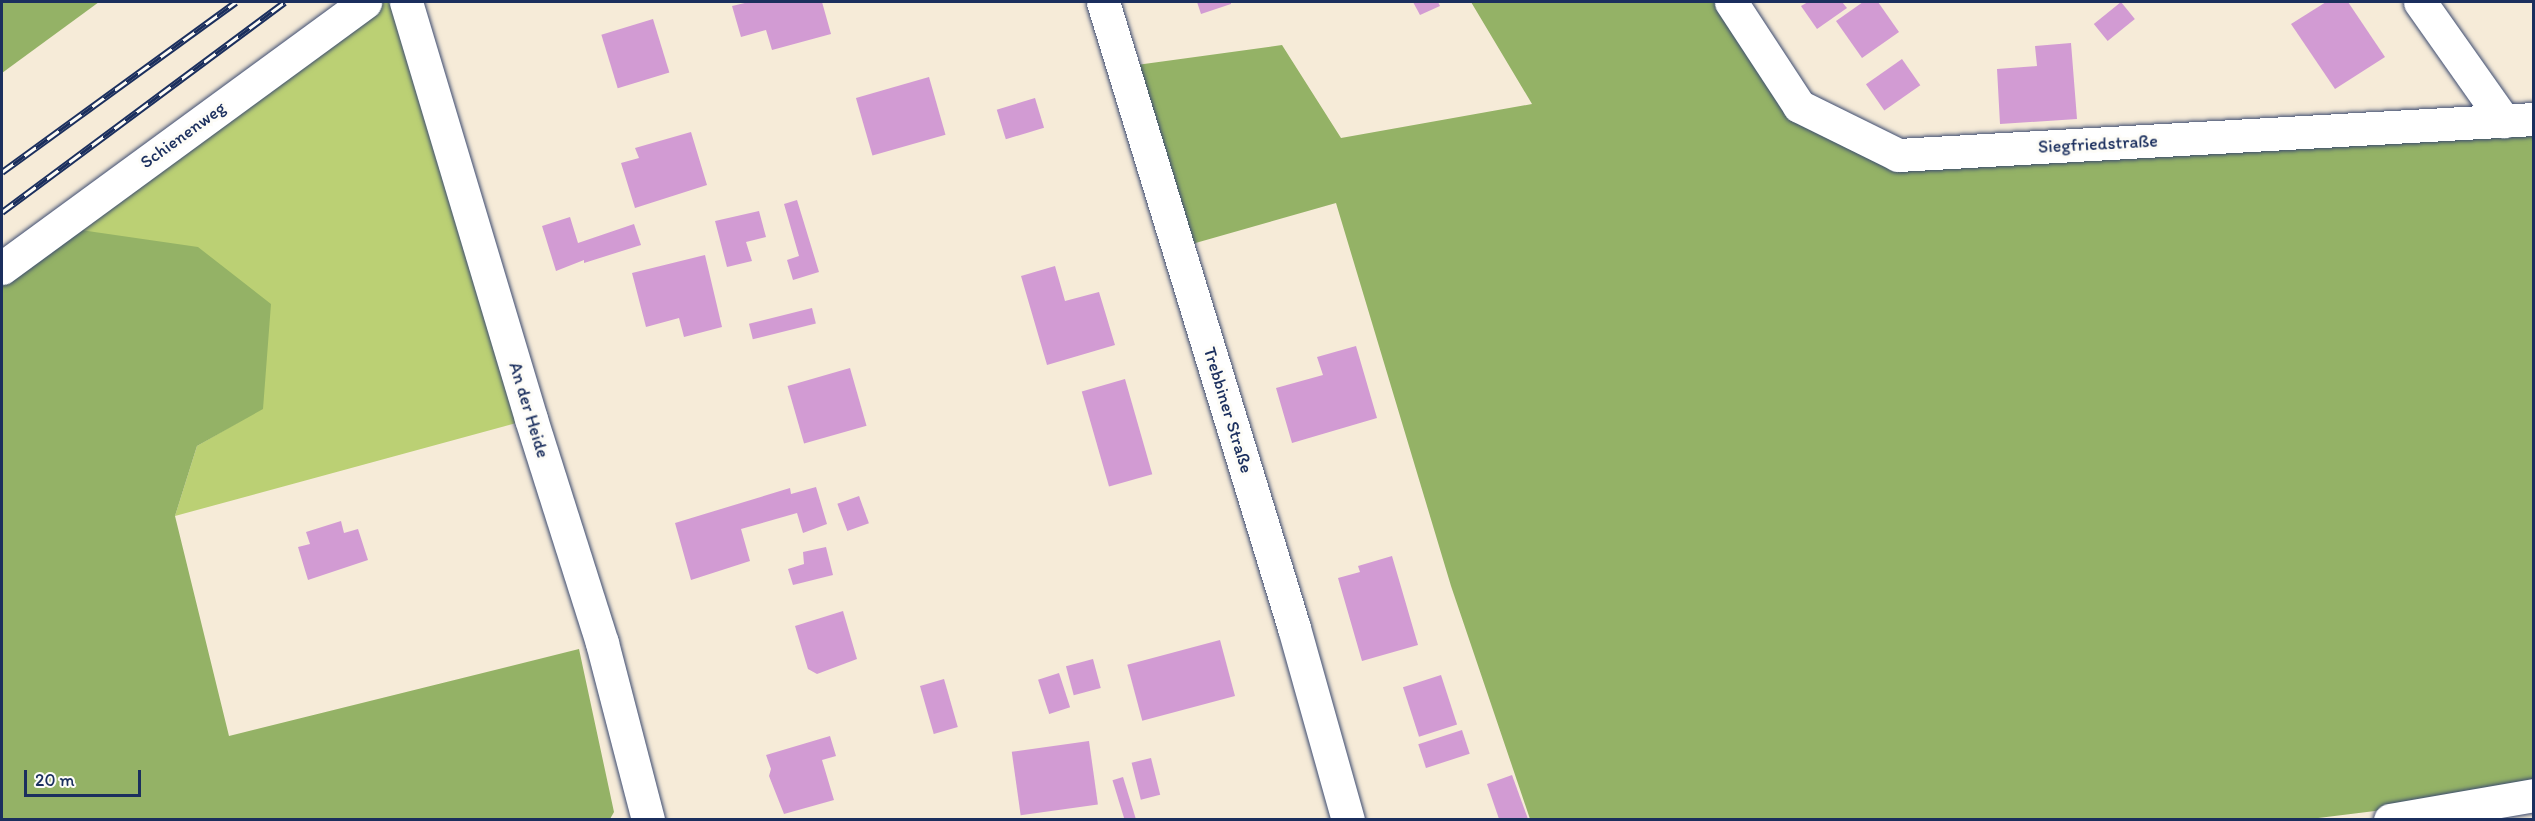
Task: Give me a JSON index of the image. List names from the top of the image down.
{
  "streets": {
    "street": [
      "Schienenweg",
      "Siegfriedstraße",
      "An der Heide",
      "Trebbiner Straße"
    ]
  },
  "scale_bar": "20 m"
}
